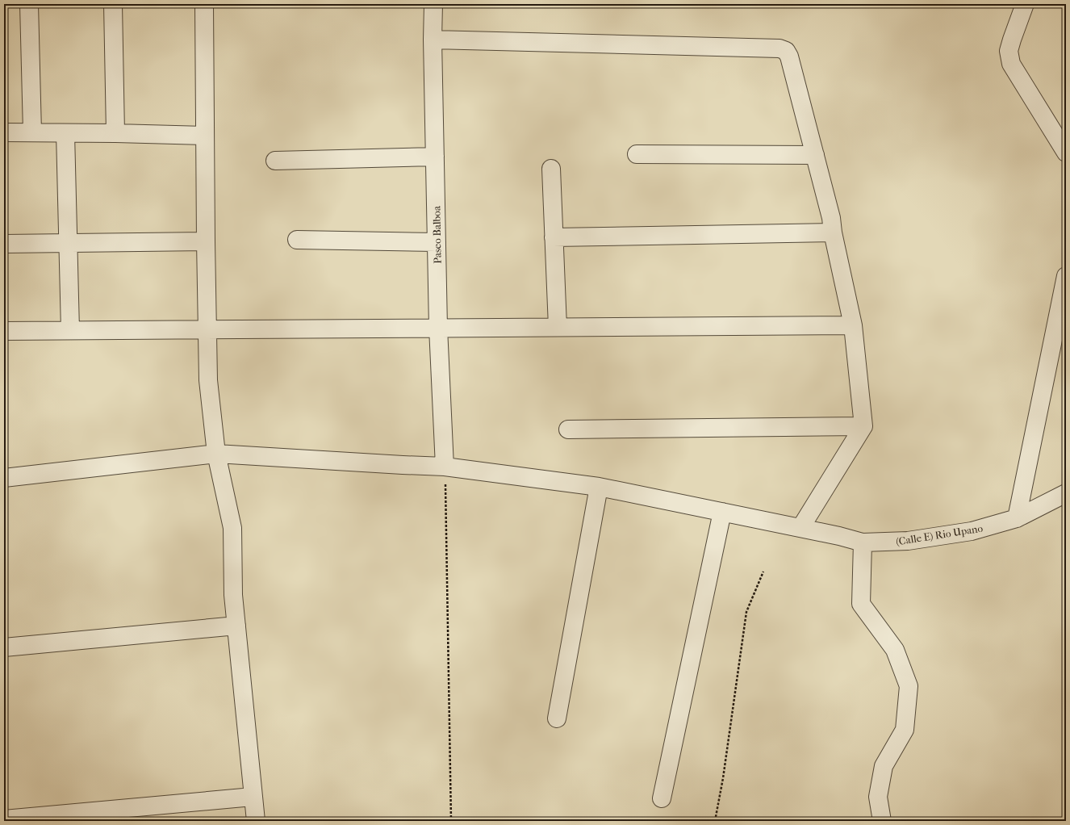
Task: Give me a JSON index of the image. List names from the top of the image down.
{
  "streets": {
    "street": ["Paseo Balboa", "(Calle E) Rio Upano"]
  },
  "crossings": [
    ["Paseo Balboa", "(Calle E) Rio Upano"]
  ]
}
